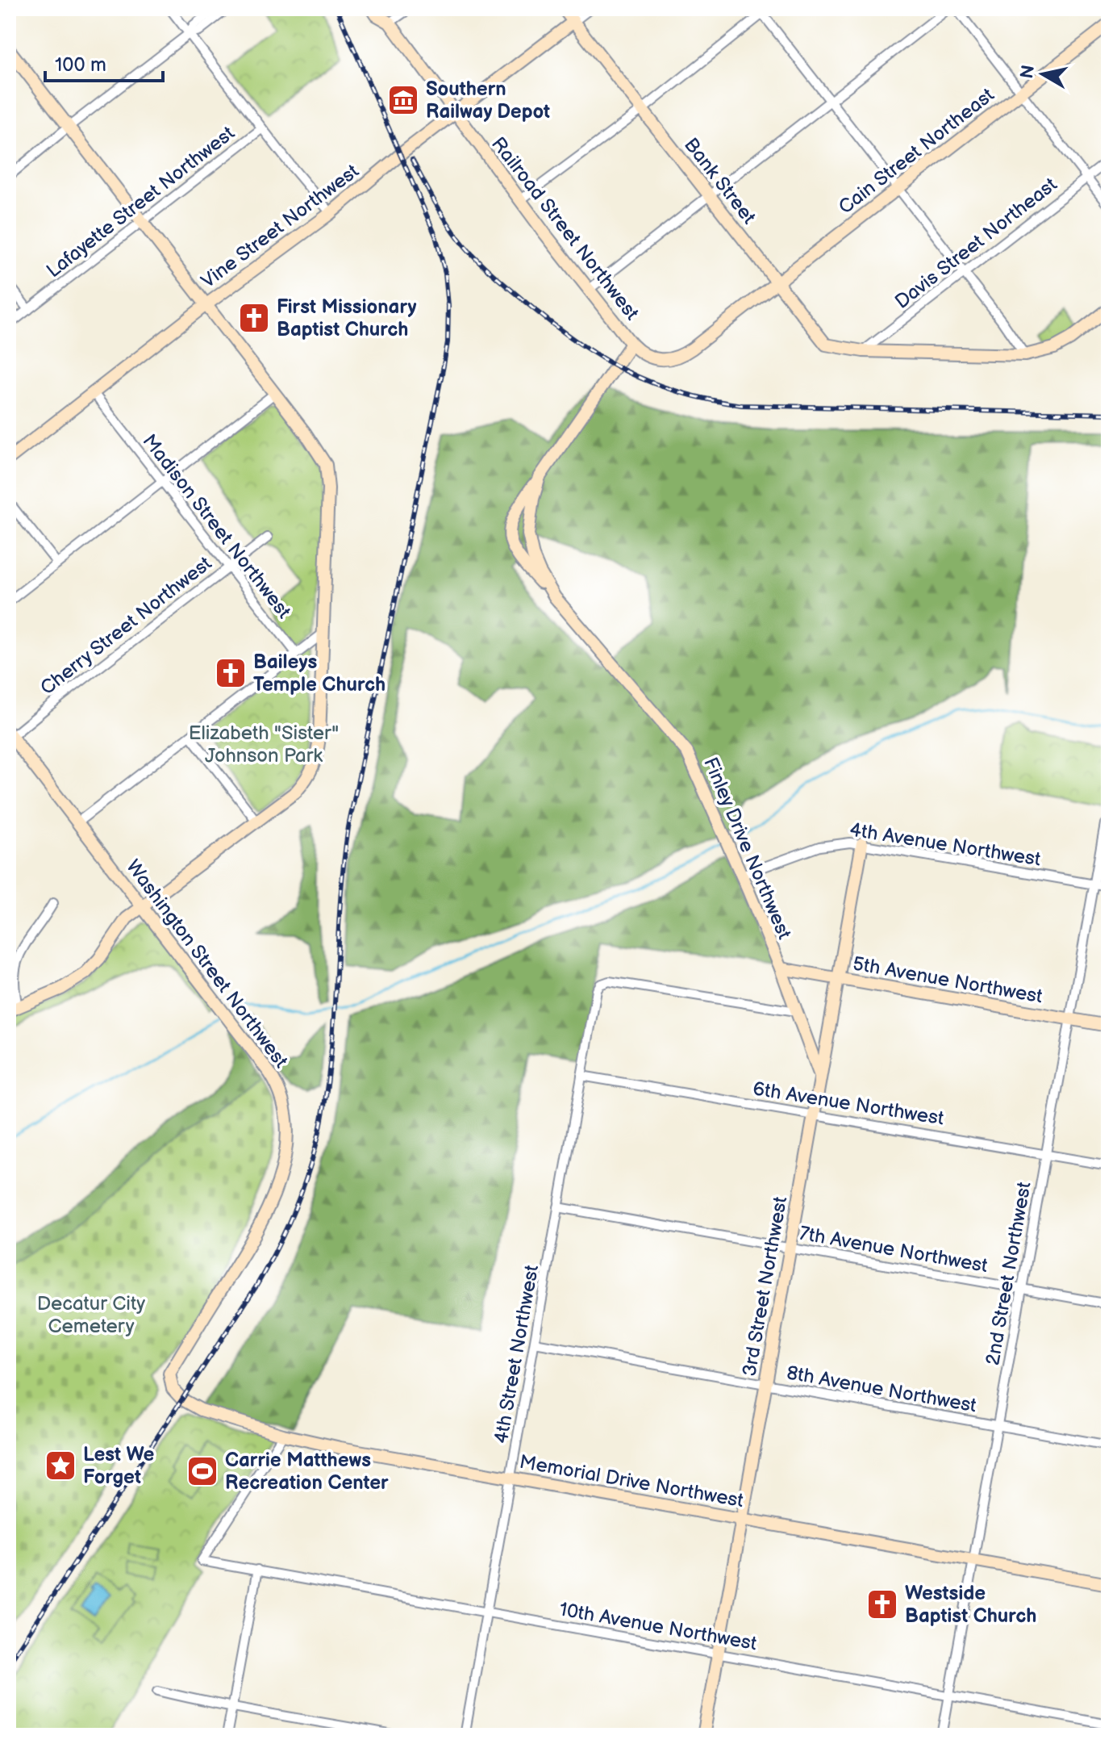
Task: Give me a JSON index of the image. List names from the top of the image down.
{
  "streets": {
    "street": [
      "Cain Street Northeast",
      "Bank Street",
      "Lafayette Street Northwest",
      "Vine Street Northwest",
      "Railroad Street Northwest",
      "Davis Street Northeast",
      "Madison Street Northwest",
      "Cherry Street Northwest",
      "4th Avenue Northwest",
      "Finley Drive Northwest",
      "Washington Street Northwest",
      "5th Avenue Northwest",
      "6th Avenue Northwest",
      "7th Avenue Northwest",
      "2nd Street Northwest",
      "3rd Street Northwest",
      "4th Street Northwest",
      "8th Avenue Northwest",
      "Memorial Drive Northwest",
      "10th Avenue Northwest"
    ]
  },
  "crossings": [
    ["Cain Street Northeast", "Bank Street"],
    ["Cain Street Northeast", "Railroad Street Northwest"],
    ["Bank Street", "Vine Street Northwest"],
    ["Bank Street", "Davis Street Northeast"],
    ["Vine Street Northwest", "Railroad Street Northwest"],
    ["Vine Street Northwest", "Madison Street Northwest"],
    ["Railroad Street Northwest", "Finley Drive Northwest"],
    ["Madison Street Northwest", "Cherry Street Northwest"],
    ["Cherry Street Northwest", "Washington Street Northwest"],
    ["4th Avenue Northwest", "Finley Drive Northwest"],
    ["4th Avenue Northwest", "2nd Street Northwest"],
    ["4th Avenue Northwest", "3rd Street Northwest"],
    ["Finley Drive Northwest", "5th Avenue Northwest"],
    ["Finley Drive Northwest", "3rd Street Northwest"],
    ["Finley Drive Northwest", "4th Street Northwest"],
    ["Washington Street Northwest", "Memorial Drive Northwest"],
    ["5th Avenue Northwest", "2nd Street Northwest"],
    ["5th Avenue Northwest", "3rd Street Northwest"],
    ["6th Avenue Northwest", "2nd Street Northwest"],
    ["6th Avenue Northwest", "3rd Street Northwest"],
    ["6th Avenue Northwest", "4th Street Northwest"],
    ["7th Avenue Northwest", "2nd Street Northwest"],
    ["7th Avenue Northwest", "3rd Street Northwest"],
    ["7th Avenue Northwest", "4th Street Northwest"],
    ["2nd Street Northwest", "8th Avenue Northwest"],
    ["2nd Street Northwest", "Memorial Drive Northwest"],
    ["2nd Street Northwest", "10th Avenue Northwest"],
    ["3rd Street Northwest", "8th Avenue Northwest"],
    ["3rd Street Northwest", "Memorial Drive Northwest"],
    ["3rd Street Northwest", "10th Avenue Northwest"],
    ["4th Street Northwest", "8th Avenue Northwest"],
    ["4th Street Northwest", "Memorial Drive Northwest"],
    ["4th Street Northwest", "10th Avenue Northwest"],
    ["Memorial Drive Northwest", "10th Avenue Northwest"]
  ],
  "parks": ["Elizabeth \"Sister\" Johnson Park", "Decatur City Cemetery"],
  "places": {
    "museum": ["Southern Railway Depot"],
    "church": ["First Missionary Baptist Church", "Baileys Temple Church", "Westside Baptist Church"],
    "place": ["Lest We Forget"],
    "sports": ["Carrie Matthews Recreation Center"]
  },
  "scale_bar": "100 m",
  "north": "left"
}
